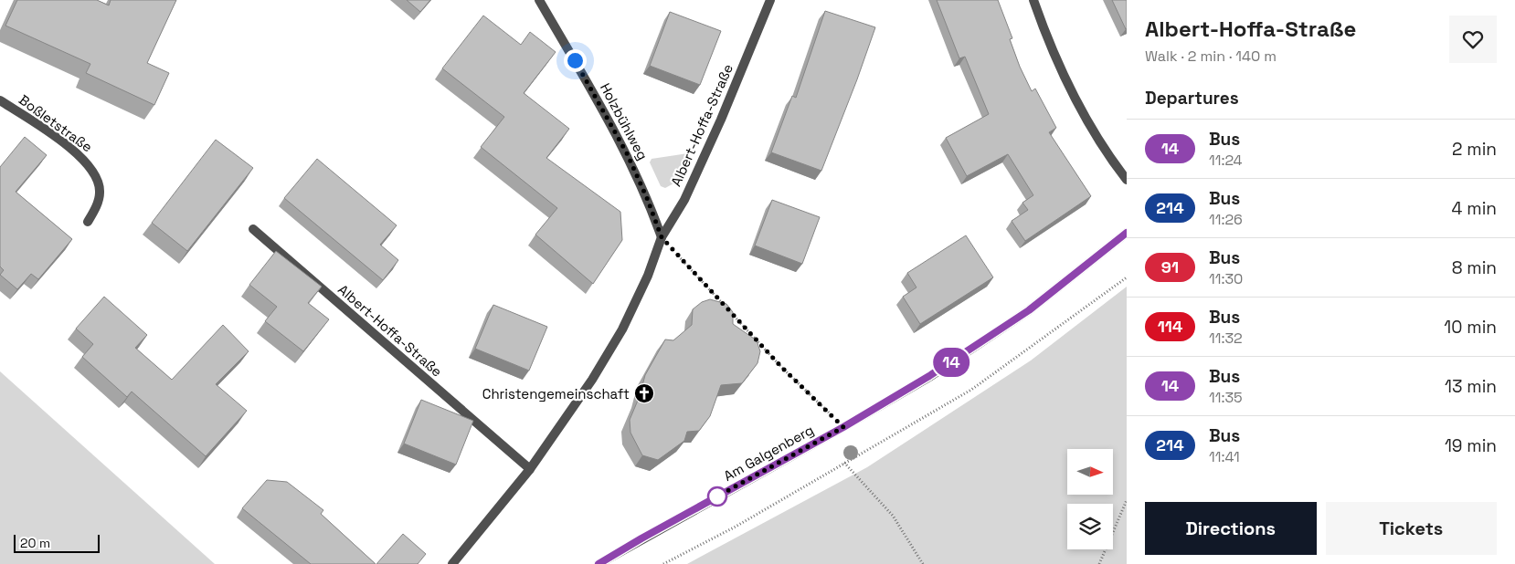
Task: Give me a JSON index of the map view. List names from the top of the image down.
{
  "streets": {
    "street": [
      "Holzbühlweg",
      "Boßletstraße",
      "Albert-Hoffa-Straße",
      "Am Galgenberg"
    ]
  },
  "crossings": [
    ["Holzbühlweg", "Albert-Hoffa-Straße"]
  ],
  "places": {
    "church": ["Christengemeinschaft"]
  },
  "lines": ["bus line 14"],
  "scale_bar": "20 m",
  "north": "right",
  "page": {
    "on_map": "14",
    "heading": [
      ["Albert-Hoffa-Straße", "Walk · 2 min · 140 m"],
      "Departures"
    ],
    "list": [
      {
        "mark": "14",
        "name": "Bus",
        "note": "11:24",
        "value": "2 min"
      },
      {
        "mark": "214",
        "name": "Bus",
        "note": "11:26",
        "value": "4 min"
      },
      {
        "mark": "91",
        "name": "Bus",
        "note": "11:30",
        "value": "8 min"
      },
      {
        "mark": "114",
        "name": "Bus",
        "note": "11:32",
        "value": "10 min"
      },
      {
        "mark": "14",
        "name": "Bus",
        "note": "11:35",
        "value": "13 min"
      },
      {
        "mark": "214",
        "name": "Bus",
        "note": "11:41",
        "value": "19 min"
      }
    ],
    "buttons": ["Directions", "Tickets"],
    "scale": "20 m"
  }
}
